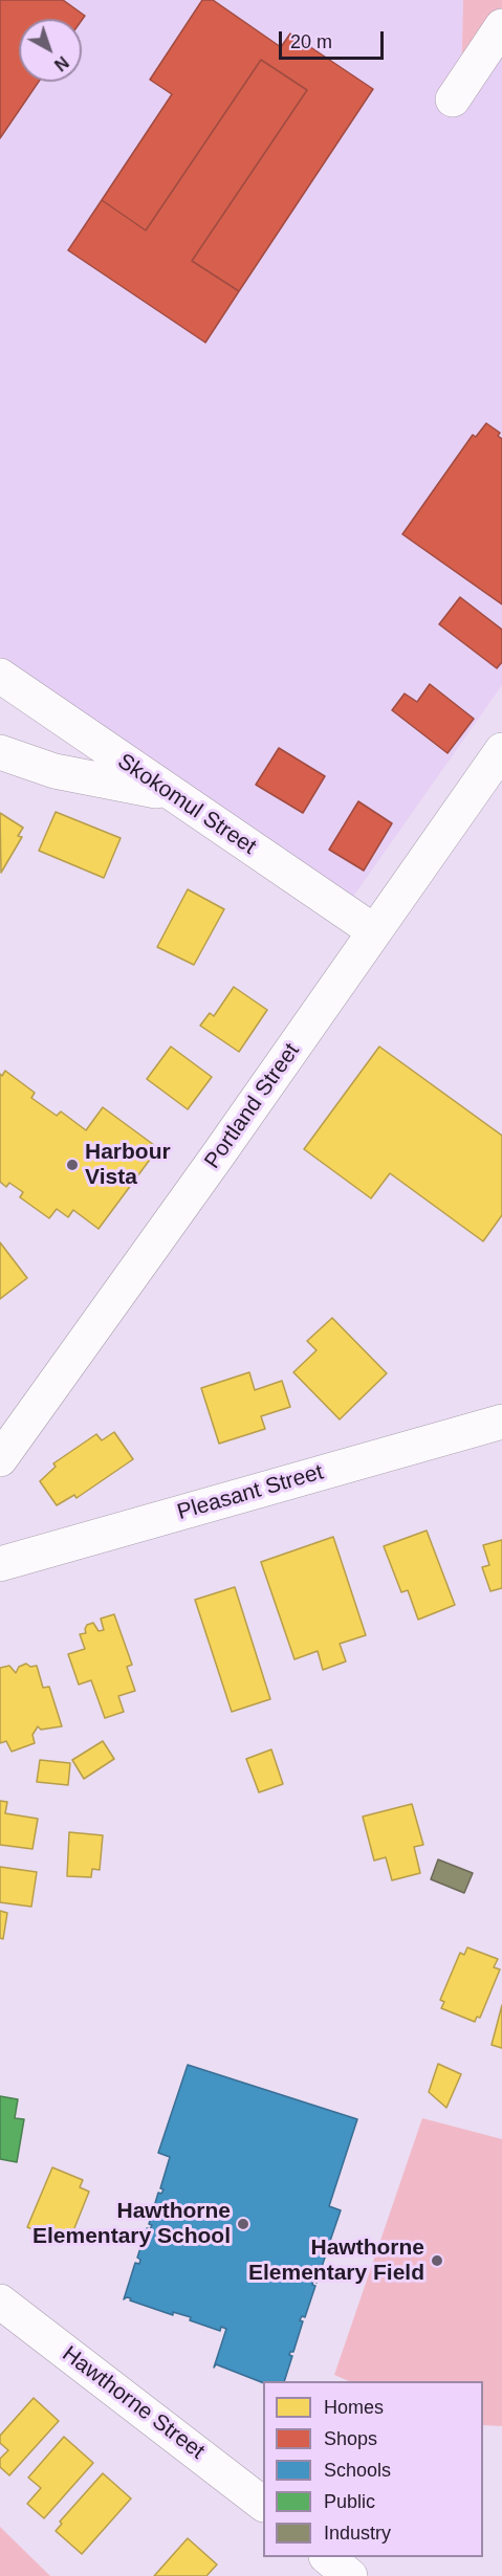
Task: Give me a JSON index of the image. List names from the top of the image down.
{
  "streets": {
    "main road": [
      "Skokomul Street",
      "Portland Street",
      "Pleasant Street",
      "Hawthorne Street"
    ]
  },
  "crossings": [
    ["Skokomul Street", "Portland Street"]
  ],
  "places": ["Harbour Vista", "Hawthorne Elementary School", "Hawthorne Elementary Field"],
  "legend": [
    "Homes",
    "Shops",
    "Schools",
    "Public",
    "Industry"
  ],
  "scale_bar": "20 m",
  "north": "bottom right"
}
